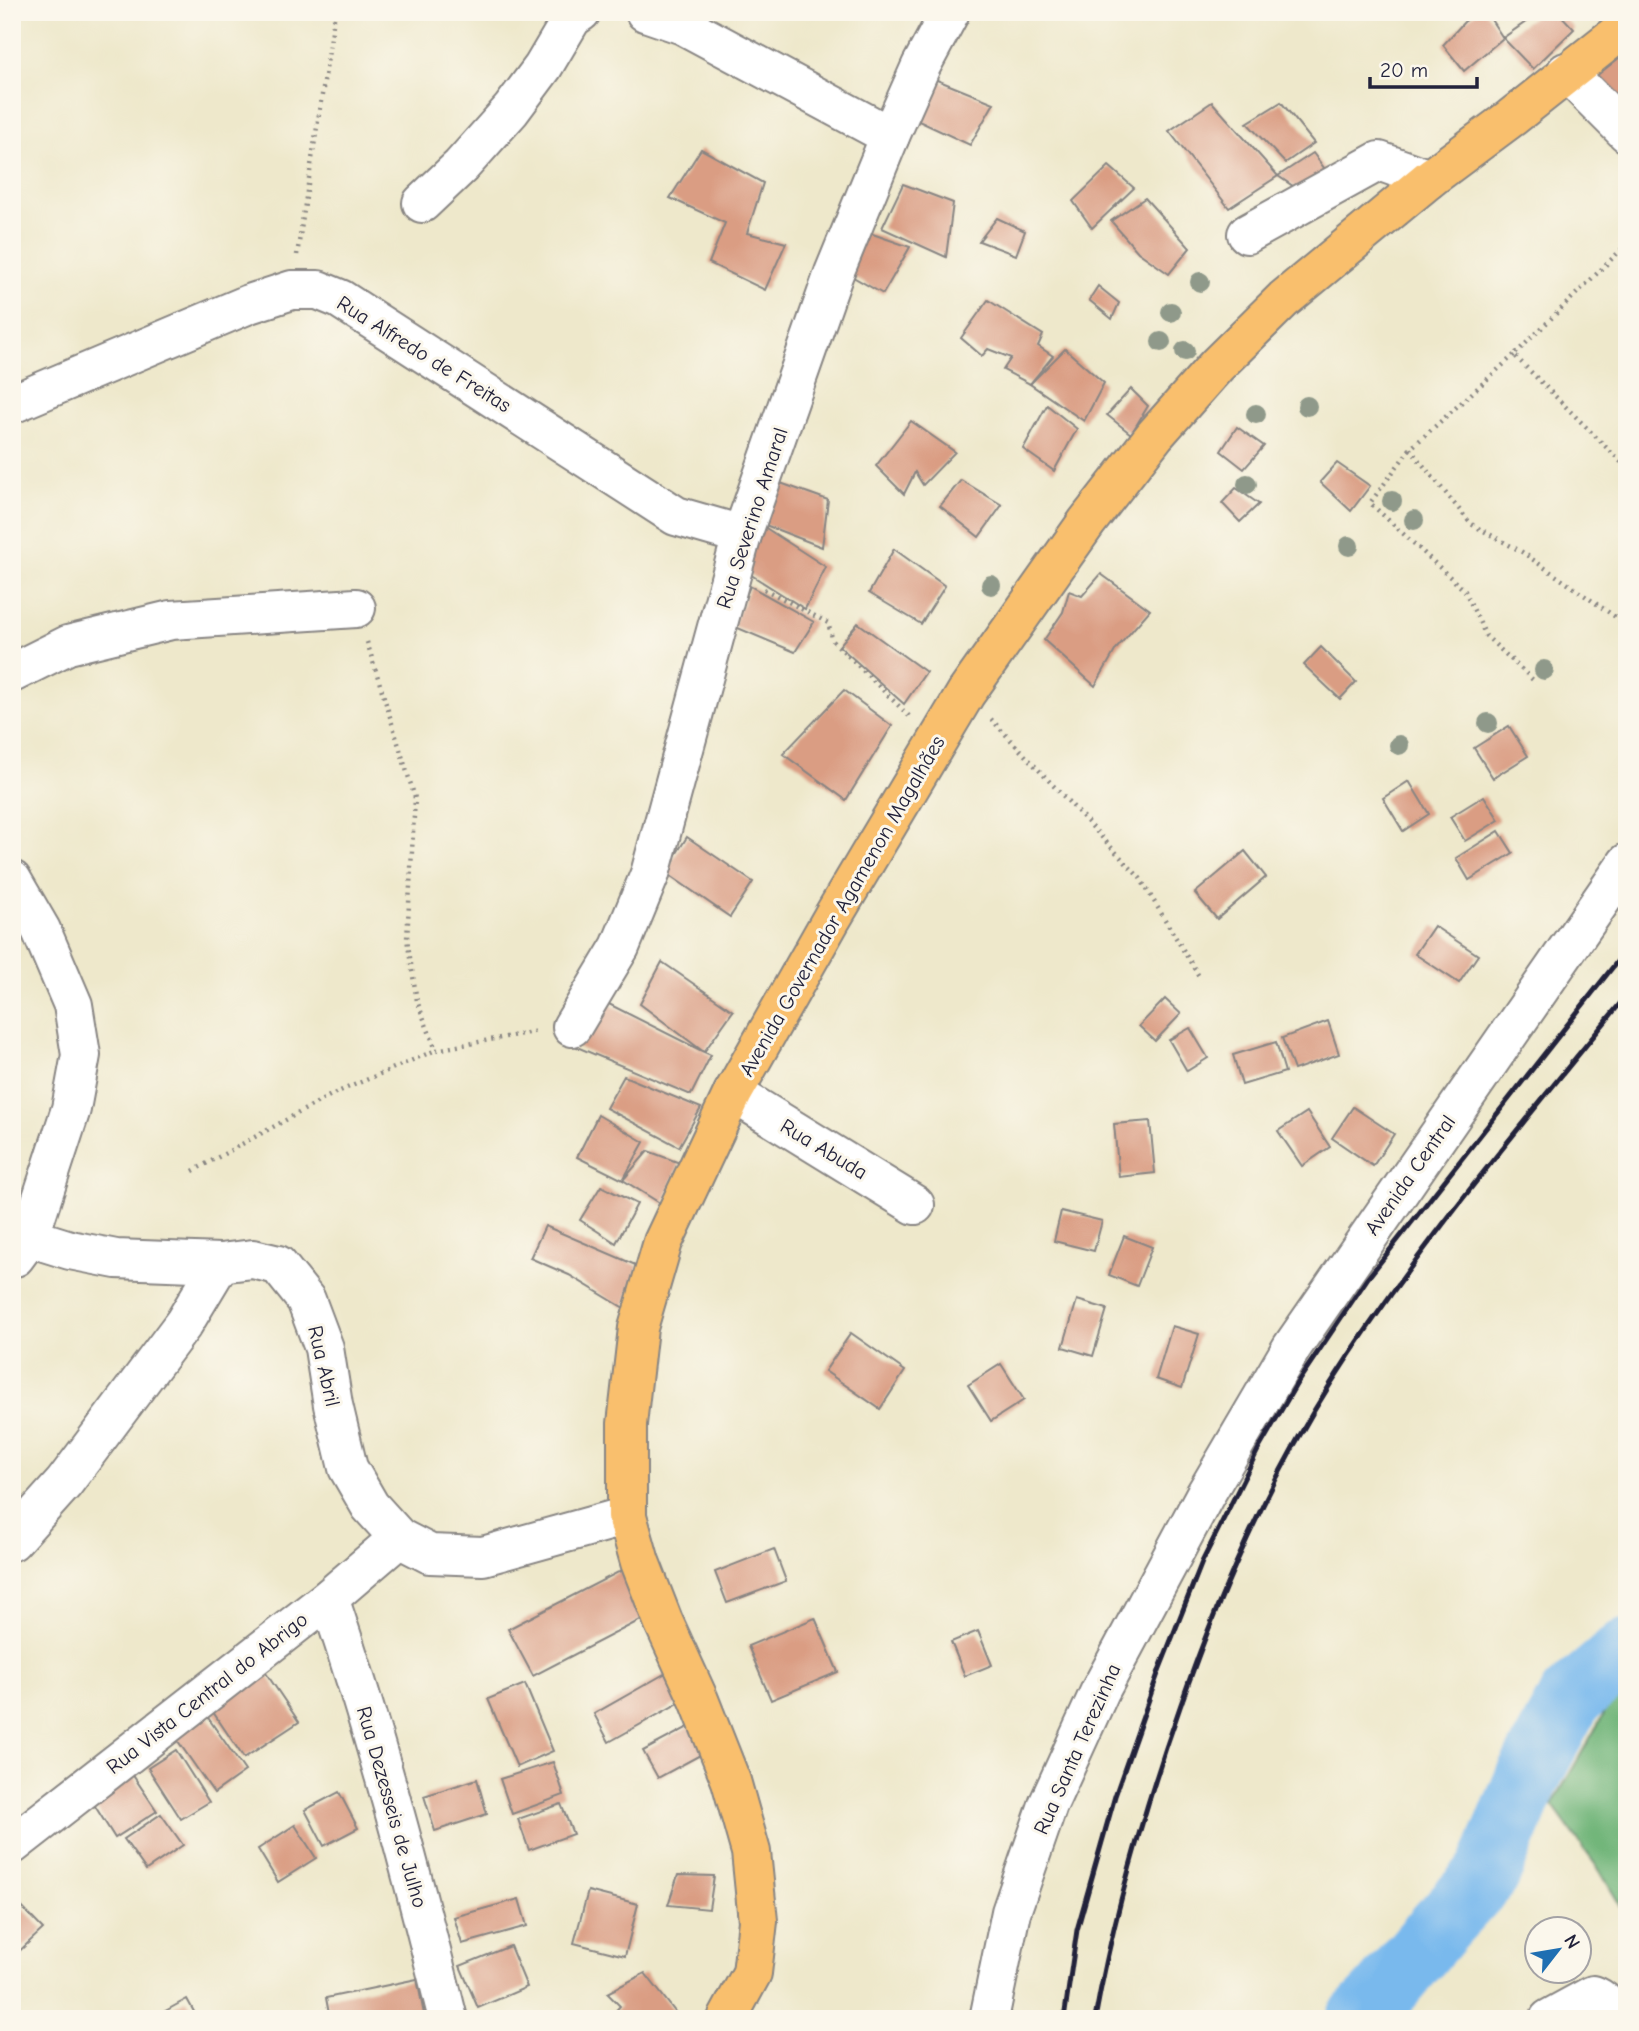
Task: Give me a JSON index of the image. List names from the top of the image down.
{
  "streets": {
    "main road": ["Avenida Governador Agamenon Magalhães"],
    "street": [
      "Rua Alfredo de Freitas",
      "Rua Severino Amaral",
      "Rua Abuda",
      "Avenida Central",
      "Rua Abril",
      "Rua Vista Central do Abrigo",
      "Rua Santa Terezinha",
      "Rua Dezesseis de Julho"
    ]
  },
  "crossings": [
    ["Rua Alfredo de Freitas", "Rua Severino Amaral"],
    ["Avenida Governador Agamenon Magalhães", "Rua Abuda"],
    ["Avenida Central", "Rua Santa Terezinha"],
    ["Rua Abril", "Rua Vista Central do Abrigo"],
    ["Rua Vista Central do Abrigo", "Rua Dezesseis de Julho"]
  ],
  "scale_bar": "20 m",
  "north": "top right"
}
